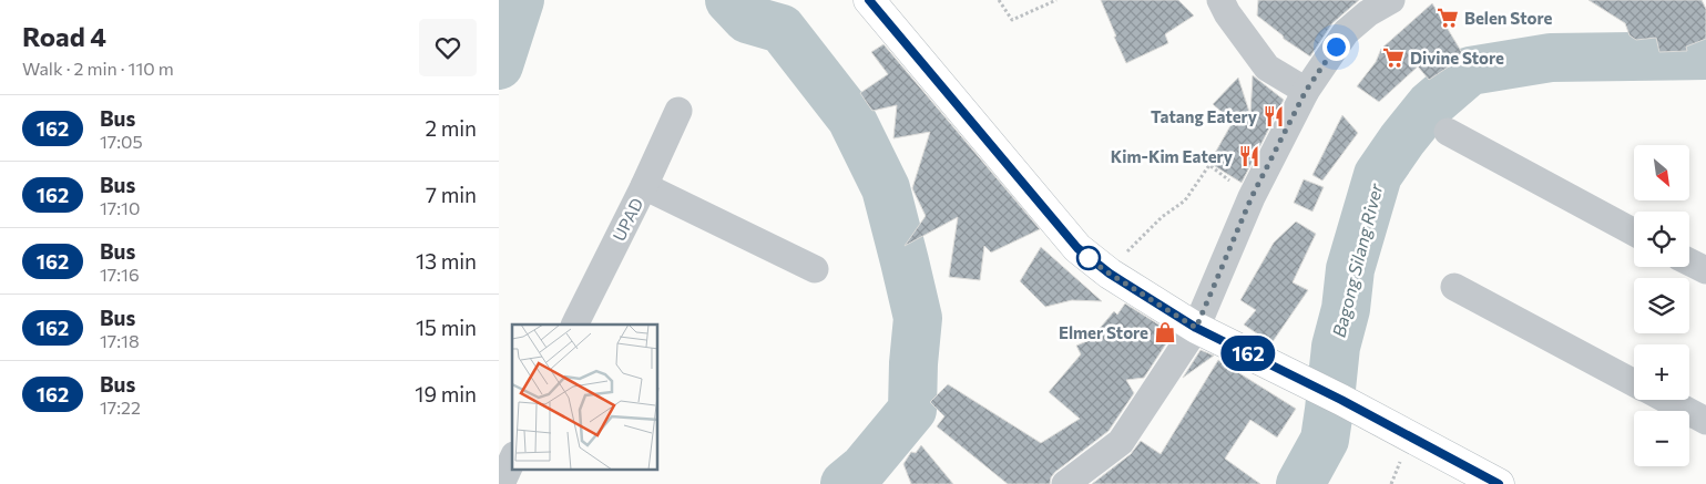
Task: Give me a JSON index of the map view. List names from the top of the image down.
{
  "streets": {
    "street": ["UPAD"]
  },
  "water": ["Bagong Silang River"],
  "places": {
    "supermarket": ["Belen Store", "Divine Store"],
    "restaurant": ["Tatang Eatery", "Kim-Kim Eatery"],
    "shop": ["Elmer Store"]
  },
  "lines": ["bus line 162"],
  "north": "bottom right",
  "page": {
    "heading": ["Road 4", "Walk · 2 min · 110 m"],
    "on_map": "162",
    "list": [
      {
        "mark": "162",
        "name": "Bus",
        "note": "17:05",
        "value": "2 min"
      },
      {
        "mark": "162",
        "name": "Bus",
        "note": "17:10",
        "value": "7 min"
      },
      {
        "mark": "162",
        "name": "Bus",
        "note": "17:16",
        "value": "13 min"
      },
      {
        "mark": "162",
        "name": "Bus",
        "note": "17:18",
        "value": "15 min"
      },
      {
        "mark": "162",
        "name": "Bus",
        "note": "17:22",
        "value": "19 min"
      }
    ],
    "map_buttons": ["+", "−"]
  }
}
